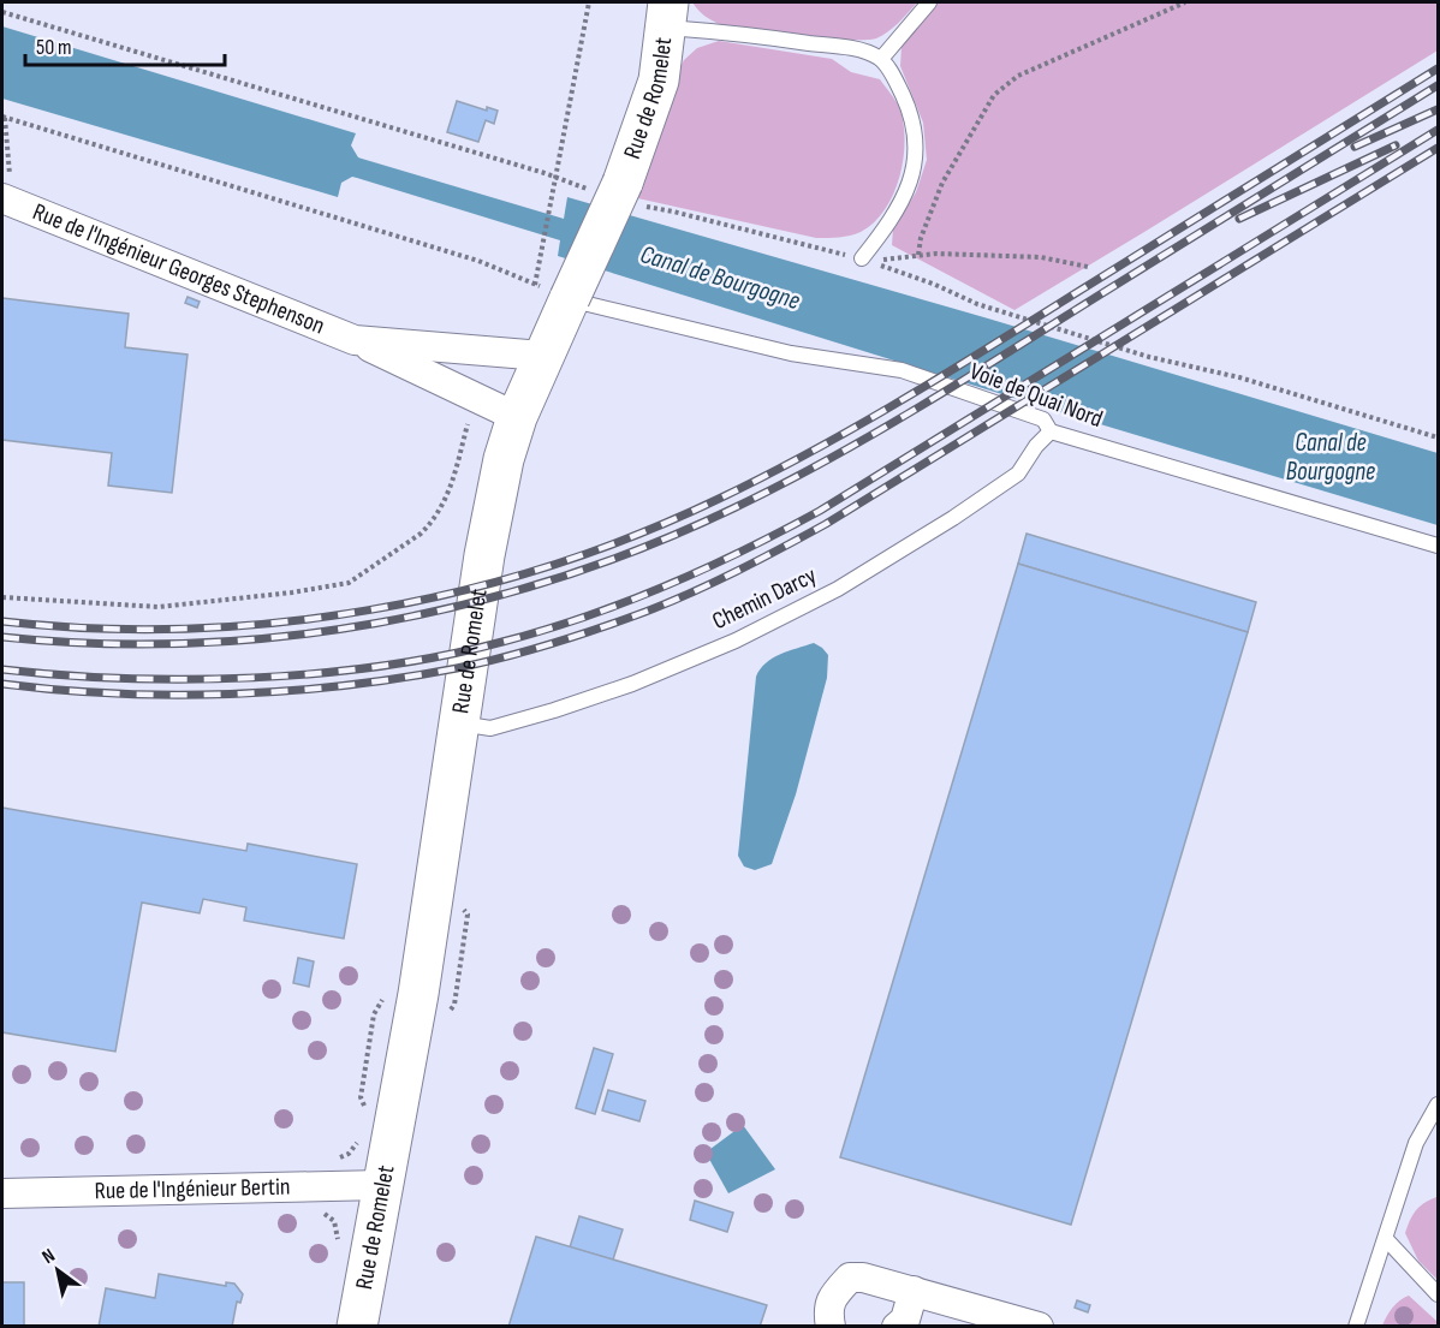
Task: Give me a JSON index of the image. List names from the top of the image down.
{
  "streets": {
    "street": ["Rue de Romelet", "Rue de l'Ingénieur Georges Stephenson", "Rue de l'Ingénieur Bertin"],
    "lane": ["Voie de Quai Nord", "Chemin Darcy"]
  },
  "crossings": [
    ["Rue de Romelet", "Rue de l'Ingénieur Georges Stephenson"],
    ["Rue de Romelet", "Voie de Quai Nord"],
    ["Rue de Romelet", "Chemin Darcy"],
    ["Rue de Romelet", "Rue de l'Ingénieur Bertin"],
    ["Voie de Quai Nord", "Chemin Darcy"]
  ],
  "water": ["Canal de Bourgogne"],
  "scale_bar": "50 m",
  "north": "top left"
}
